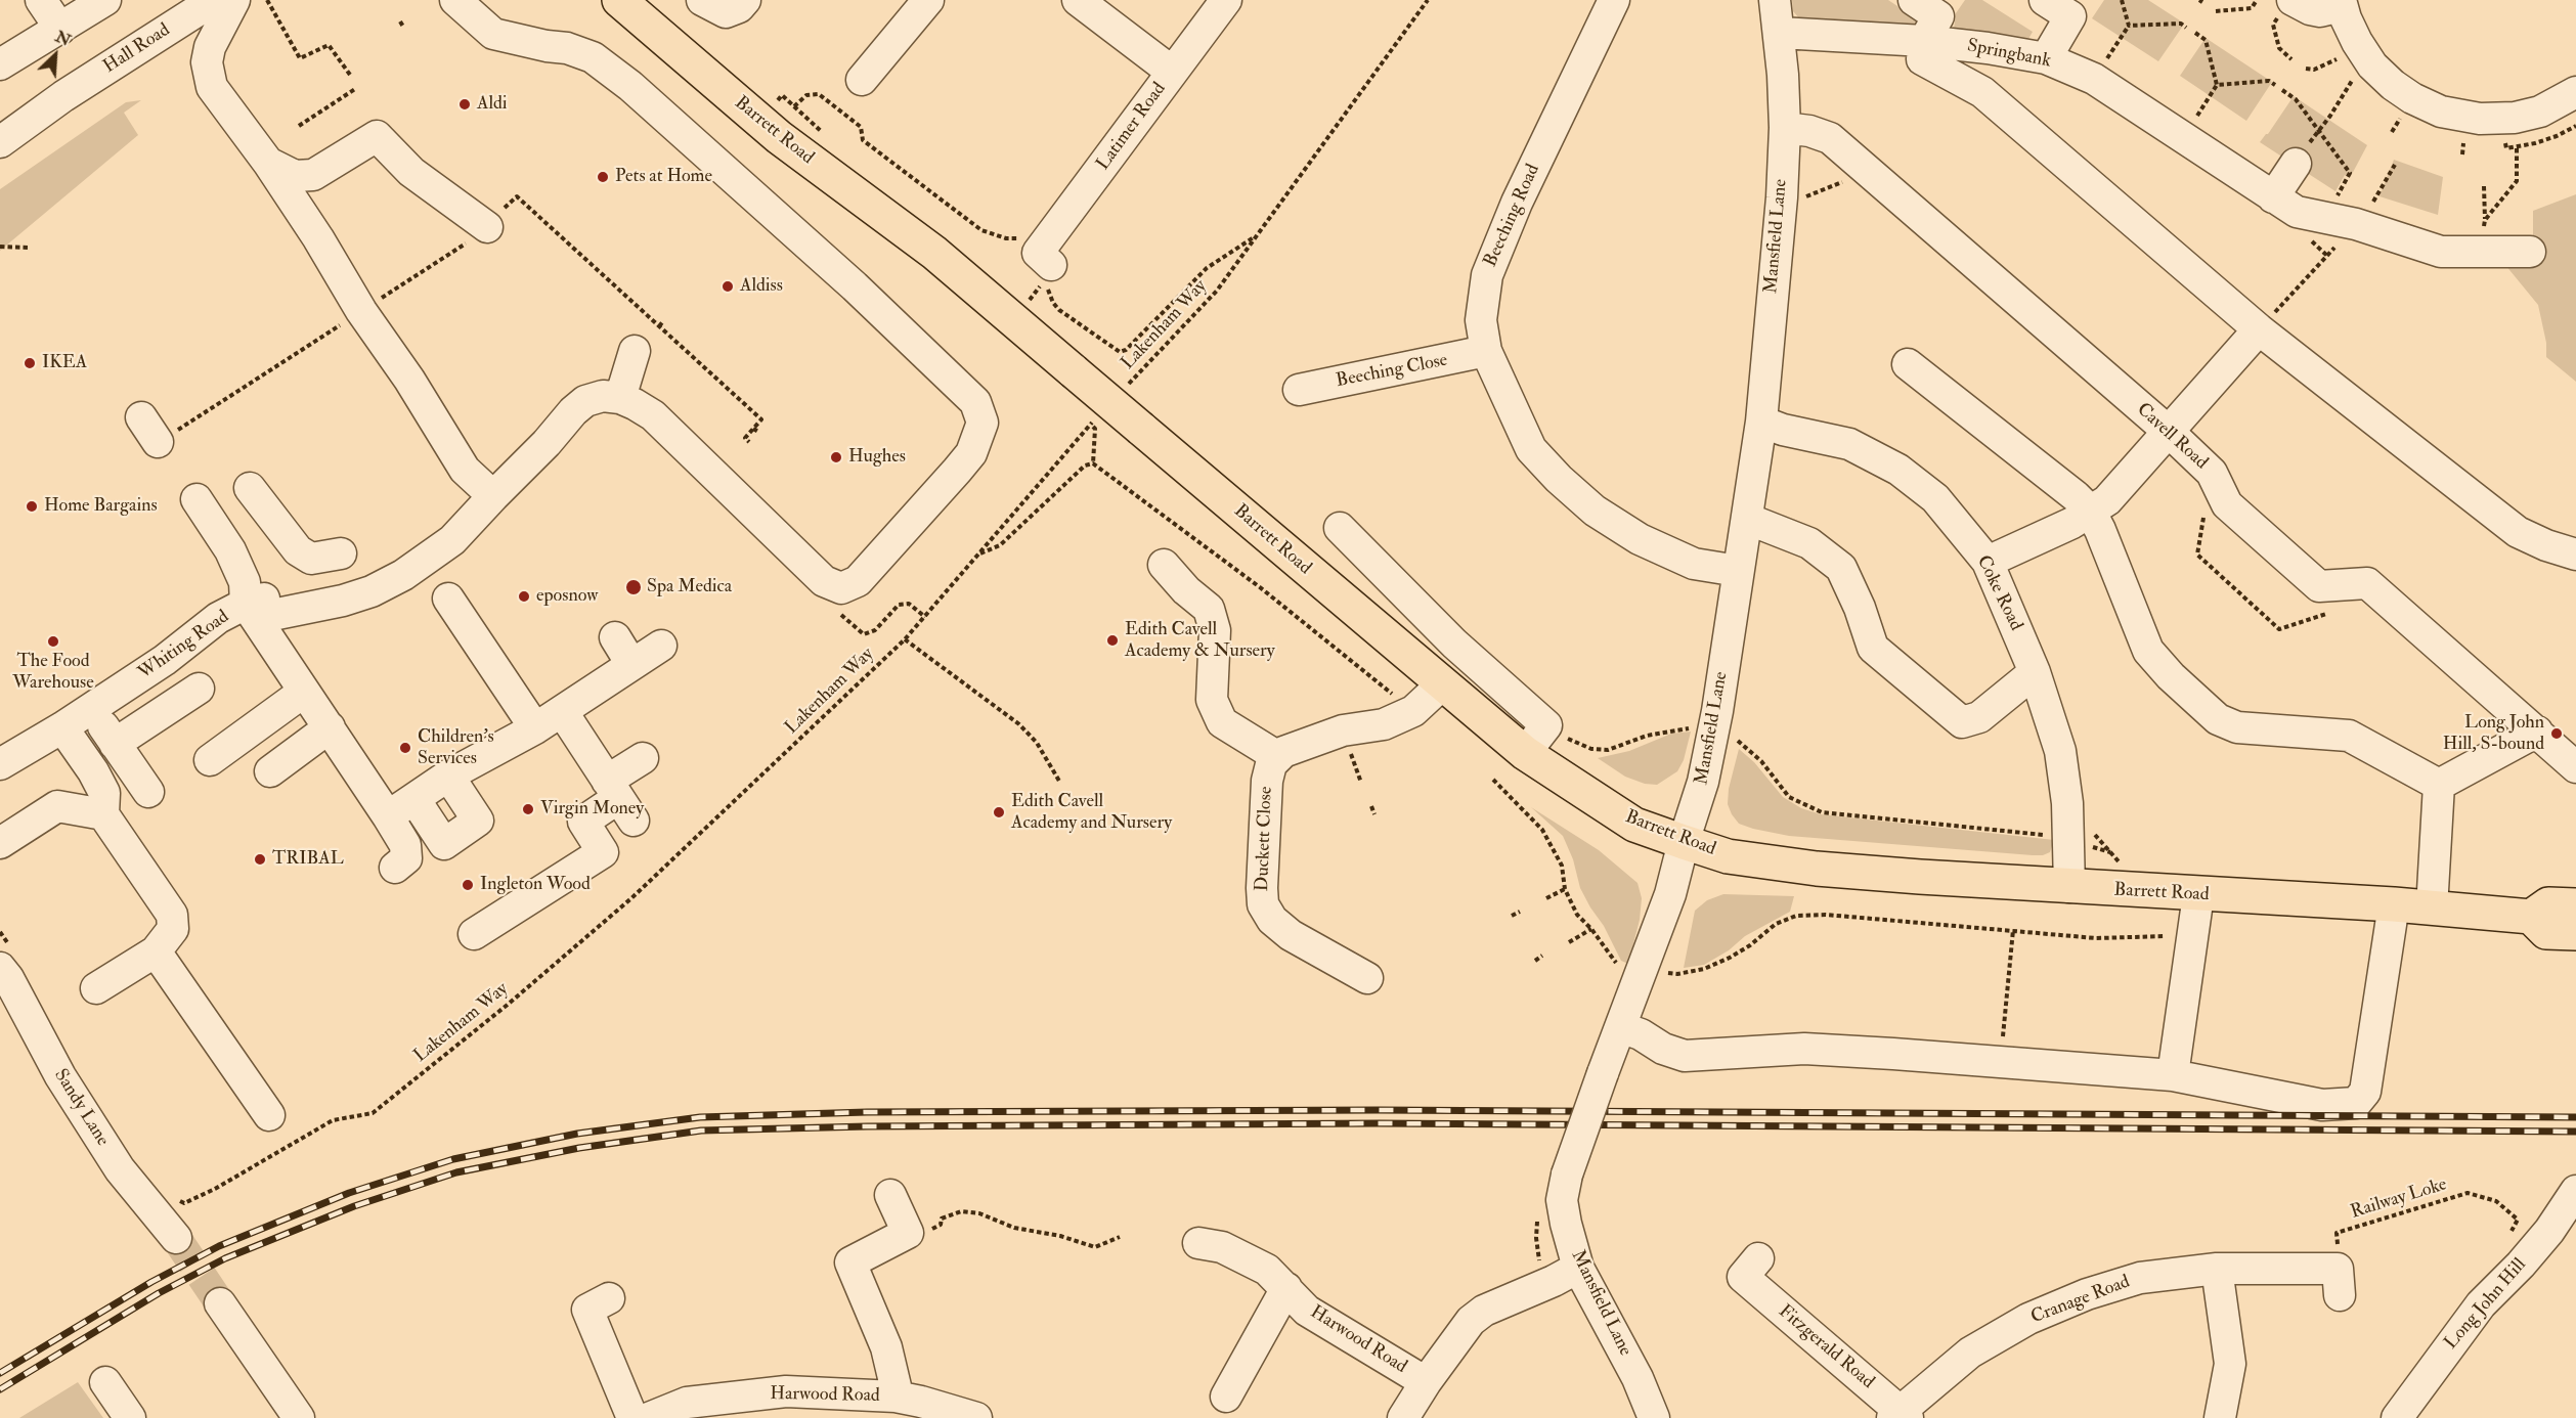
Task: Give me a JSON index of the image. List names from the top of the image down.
{
  "streets": {
    "highway": ["Barrett Road"],
    "street": [
      "Hall Road",
      "Springbank",
      "Latimer Road",
      "Beeching Road",
      "Mansfield Lane",
      "Beeching Close",
      "Cavell Road",
      "Coke Road",
      "Whiting Road",
      "Duckett Close",
      "Sandy Lane",
      "Cranage Road",
      "Long John Hill",
      "Harwood Road",
      "Fitzgerald Road"
    ],
    "path": ["Lakenham Way", "Railway Loke"]
  },
  "crossings": [
    ["Springbank", "Mansfield Lane"],
    ["Barrett Road", "Mansfield Lane"],
    ["Barrett Road", "Coke Road"],
    ["Beeching Road", "Mansfield Lane"],
    ["Beeching Road", "Beeching Close"],
    ["Mansfield Lane", "Cavell Road"],
    ["Mansfield Lane", "Coke Road"],
    ["Mansfield Lane", "Harwood Road"],
    ["Railway Loke", "Cranage Road"],
    ["Cranage Road", "Fitzgerald Road"]
  ],
  "places": [
    "Aldi",
    "Pets at Home",
    "Aldiss",
    "IKEA",
    "Hughes",
    "Home Bargains",
    "Spa Medica",
    "eposnow",
    "Edith Cavell Academy & Nursery",
    "The Food Warehouse",
    "Long John Hill, S-bound",
    "Children's Services",
    "Virgin Money",
    "Edith Cavell Academy and Nursery",
    "TRIBAL",
    "Ingleton Wood"
  ],
  "north": "top right"
}
